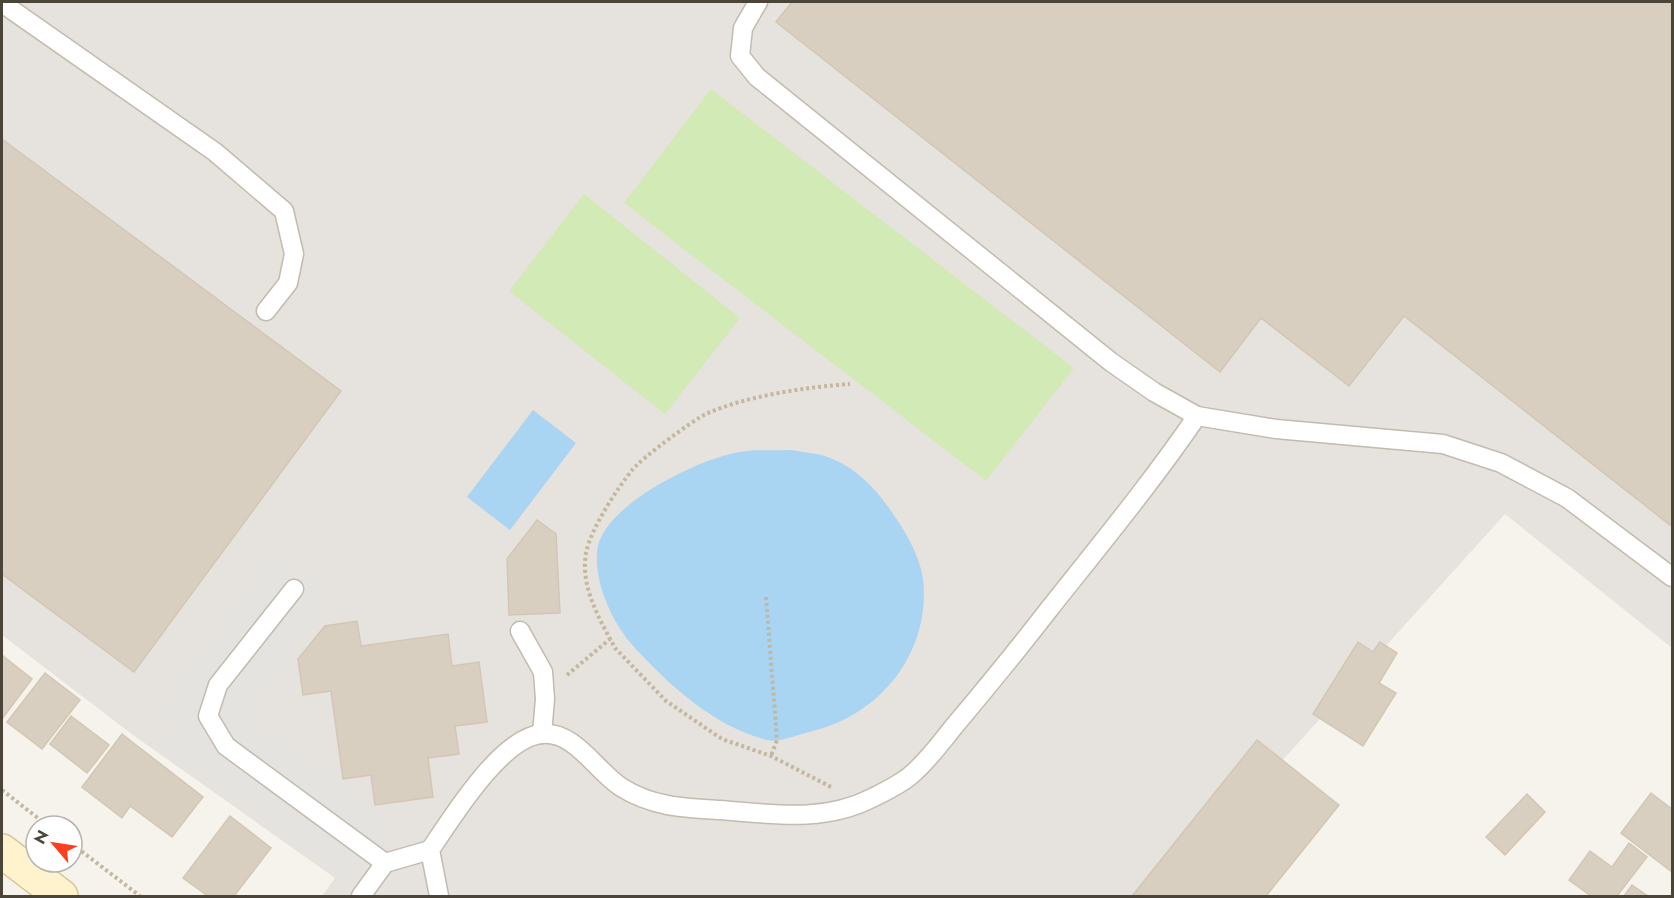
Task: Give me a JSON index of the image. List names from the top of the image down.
{
  "north": "top left"
}
